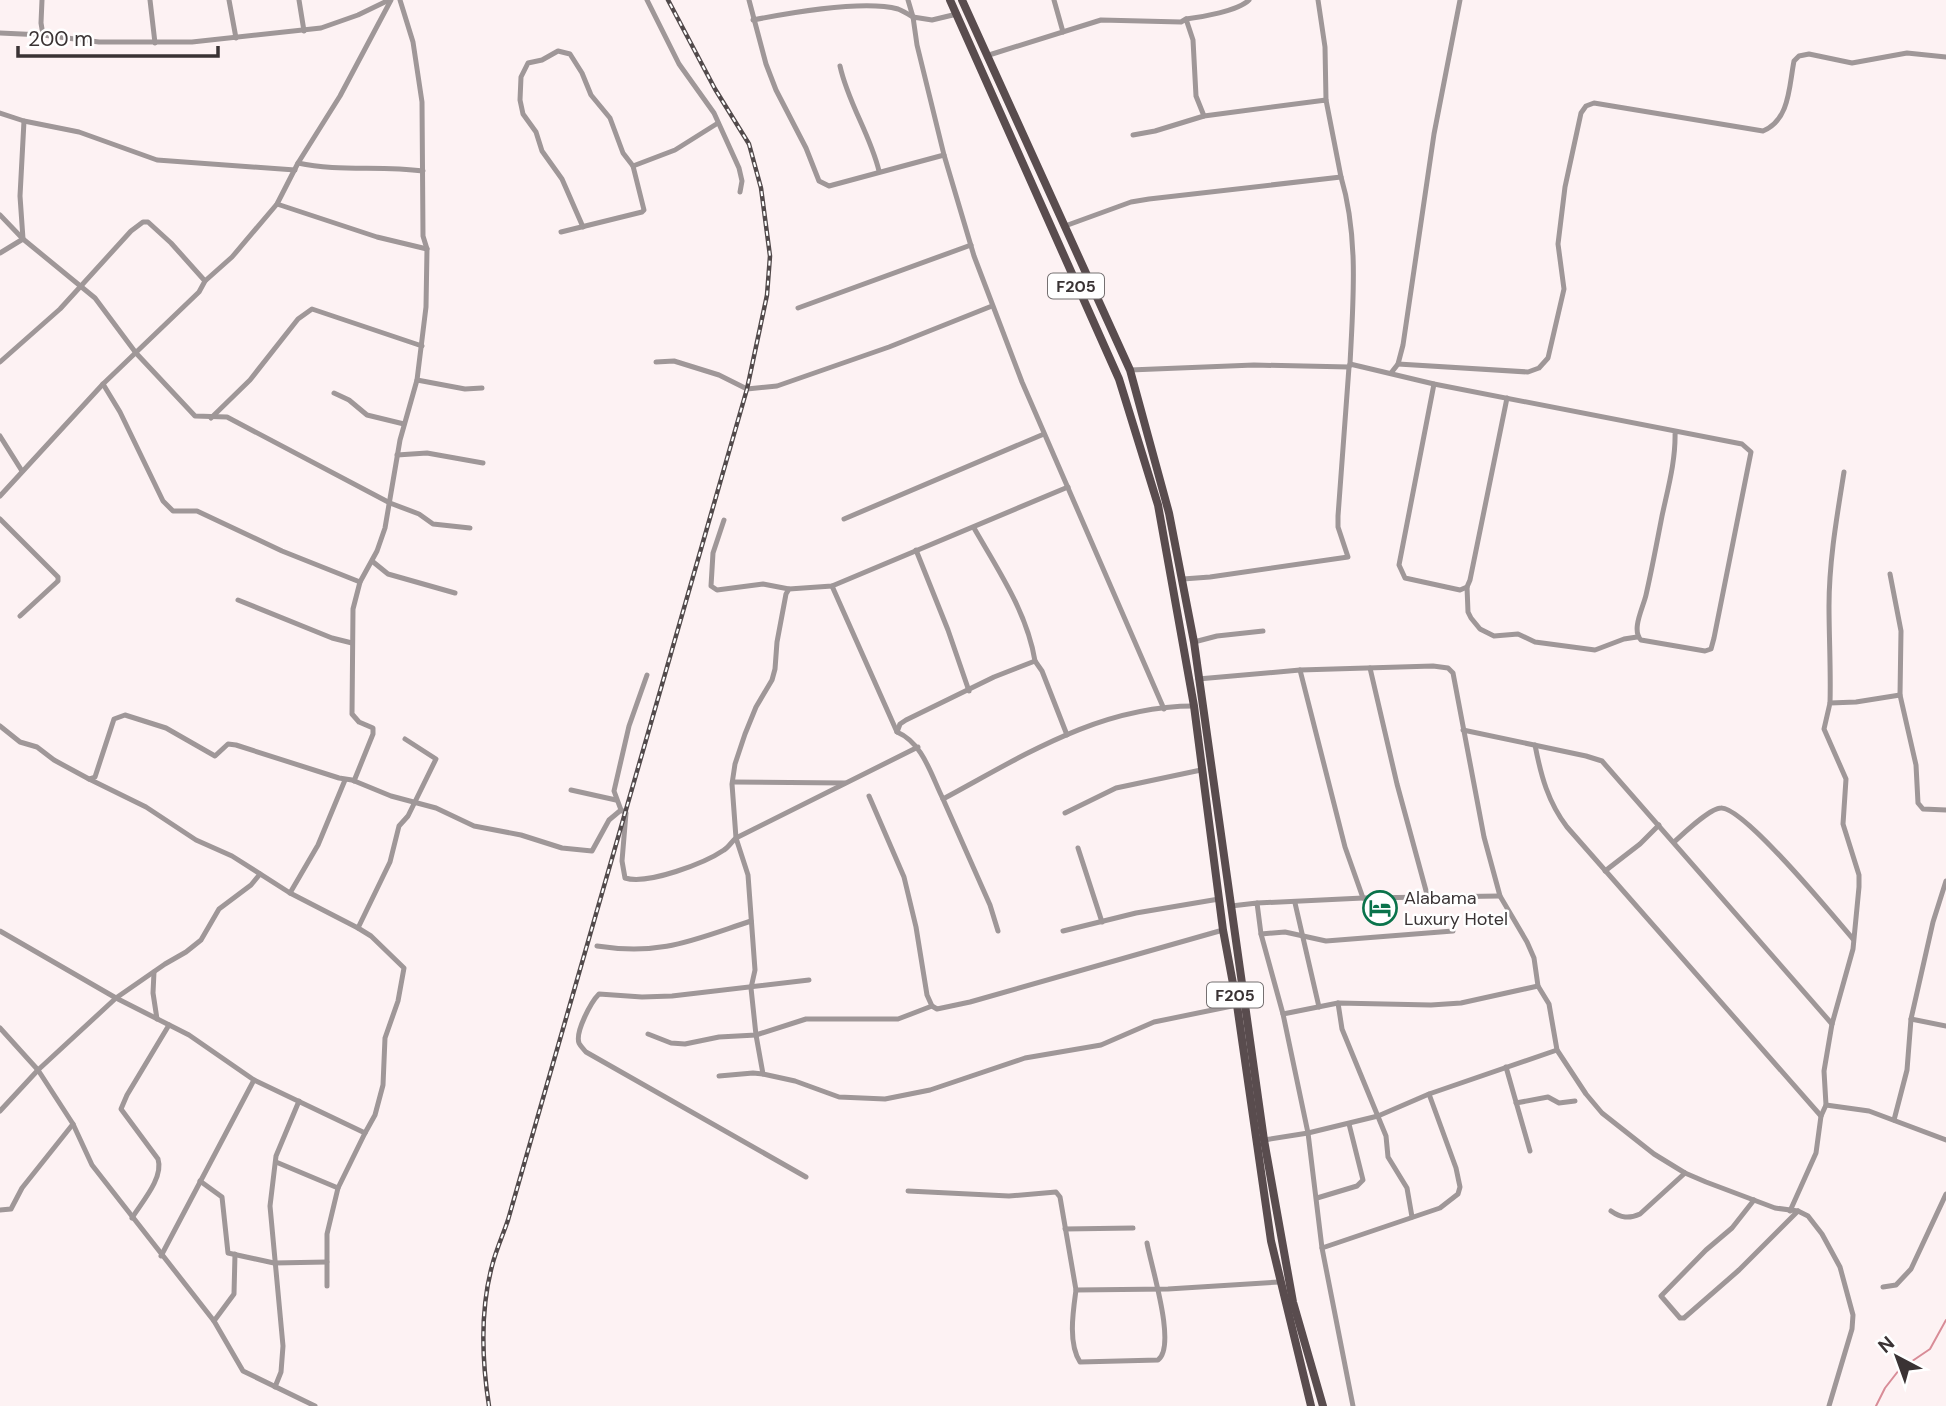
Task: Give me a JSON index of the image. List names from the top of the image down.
{
  "streets": {
    "main road": ["F205"]
  },
  "places": {
    "hotel": ["Alabama Luxury Hotel"]
  },
  "scale_bar": "200 m",
  "north": "top left"
}
